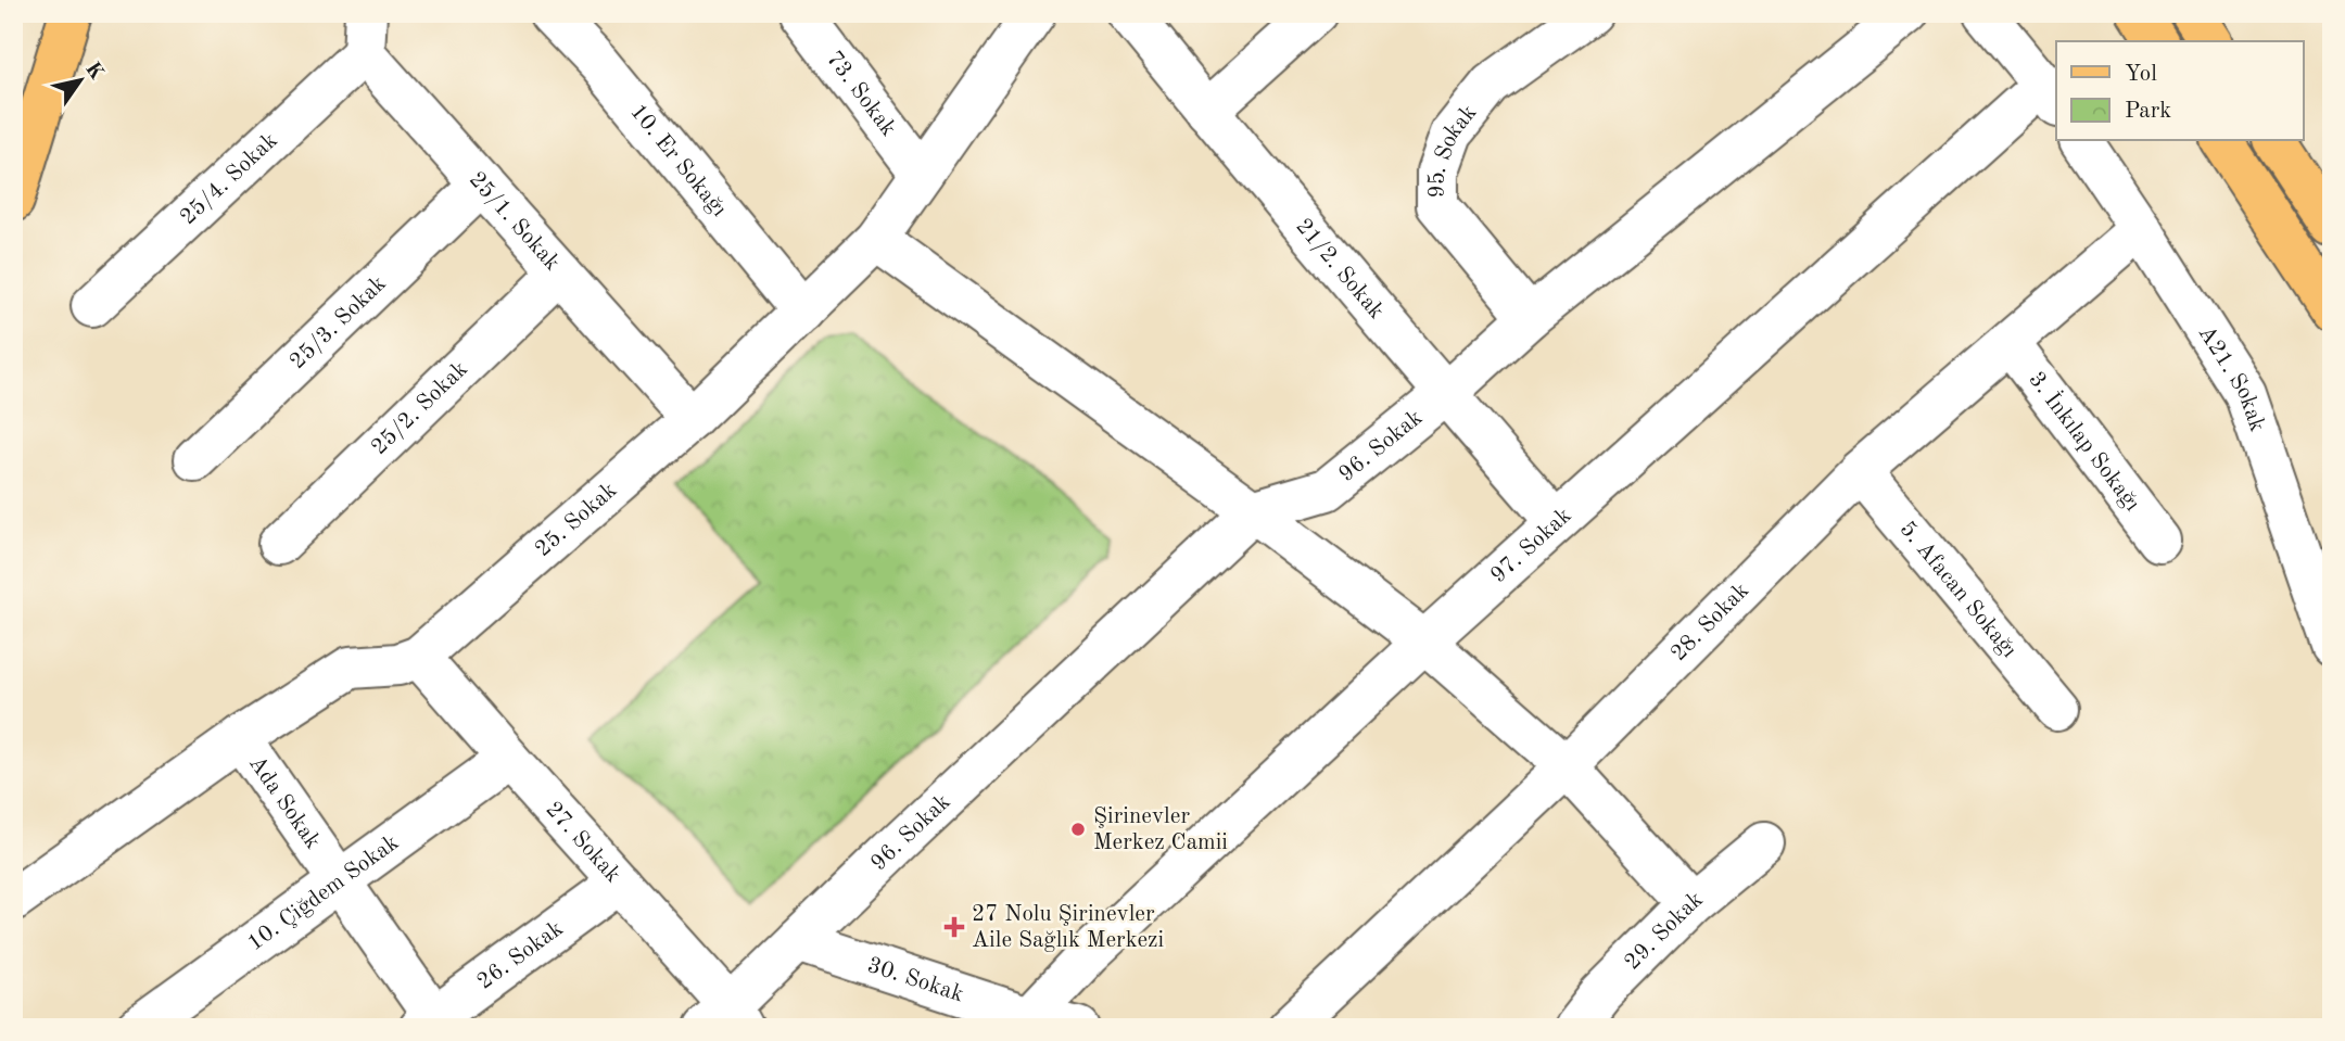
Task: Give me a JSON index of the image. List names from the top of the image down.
{
  "streets": {
    "street": [
      "73. Sokak",
      "95. Sokak",
      "10. Er Sokağı",
      "25/4. Sokak",
      "25/1. Sokak",
      "21/2. Sokak",
      "25/3. Sokak",
      "A21. Sokak",
      "25/2. Sokak",
      "3. İnkılap Sokağı",
      "96. Sokak",
      "25. Sokak",
      "97. Sokak",
      "5. Afacan Sokağı",
      "28. Sokak",
      "Ada Sokak",
      "27. Sokak",
      "10. Çiğdem Sokak",
      "29. Sokak",
      "26. Sokak",
      "30. Sokak"
    ]
  },
  "crossings": [
    ["73. Sokak", "25. Sokak"],
    ["95. Sokak", "96. Sokak"],
    ["10. Er Sokağı", "25. Sokak"],
    ["25/4. Sokak", "25/1. Sokak"],
    ["25/1. Sokak", "25/3. Sokak"],
    ["25/1. Sokak", "25/2. Sokak"],
    ["25/1. Sokak", "25. Sokak"],
    ["21/2. Sokak", "96. Sokak"],
    ["21/2. Sokak", "97. Sokak"],
    ["A21. Sokak", "28. Sokak"],
    ["3. İnkılap Sokağı", "28. Sokak"],
    ["96. Sokak", "27. Sokak"],
    ["96. Sokak", "30. Sokak"],
    ["25. Sokak", "Ada Sokak"],
    ["25. Sokak", "27. Sokak"],
    ["97. Sokak", "30. Sokak"],
    ["5. Afacan Sokağı", "28. Sokak"],
    ["Ada Sokak", "10. Çiğdem Sokak"],
    ["Ada Sokak", "26. Sokak"],
    ["27. Sokak", "10. Çiğdem Sokak"],
    ["27. Sokak", "26. Sokak"]
  ],
  "places": {
    "other": ["Şirinevler Merkez Camii"],
    "health": ["27 Nolu Şirinevler Aile Sağlık Merkezi"]
  },
  "legend": ["Yol", "Park"],
  "north": "top right"
}
